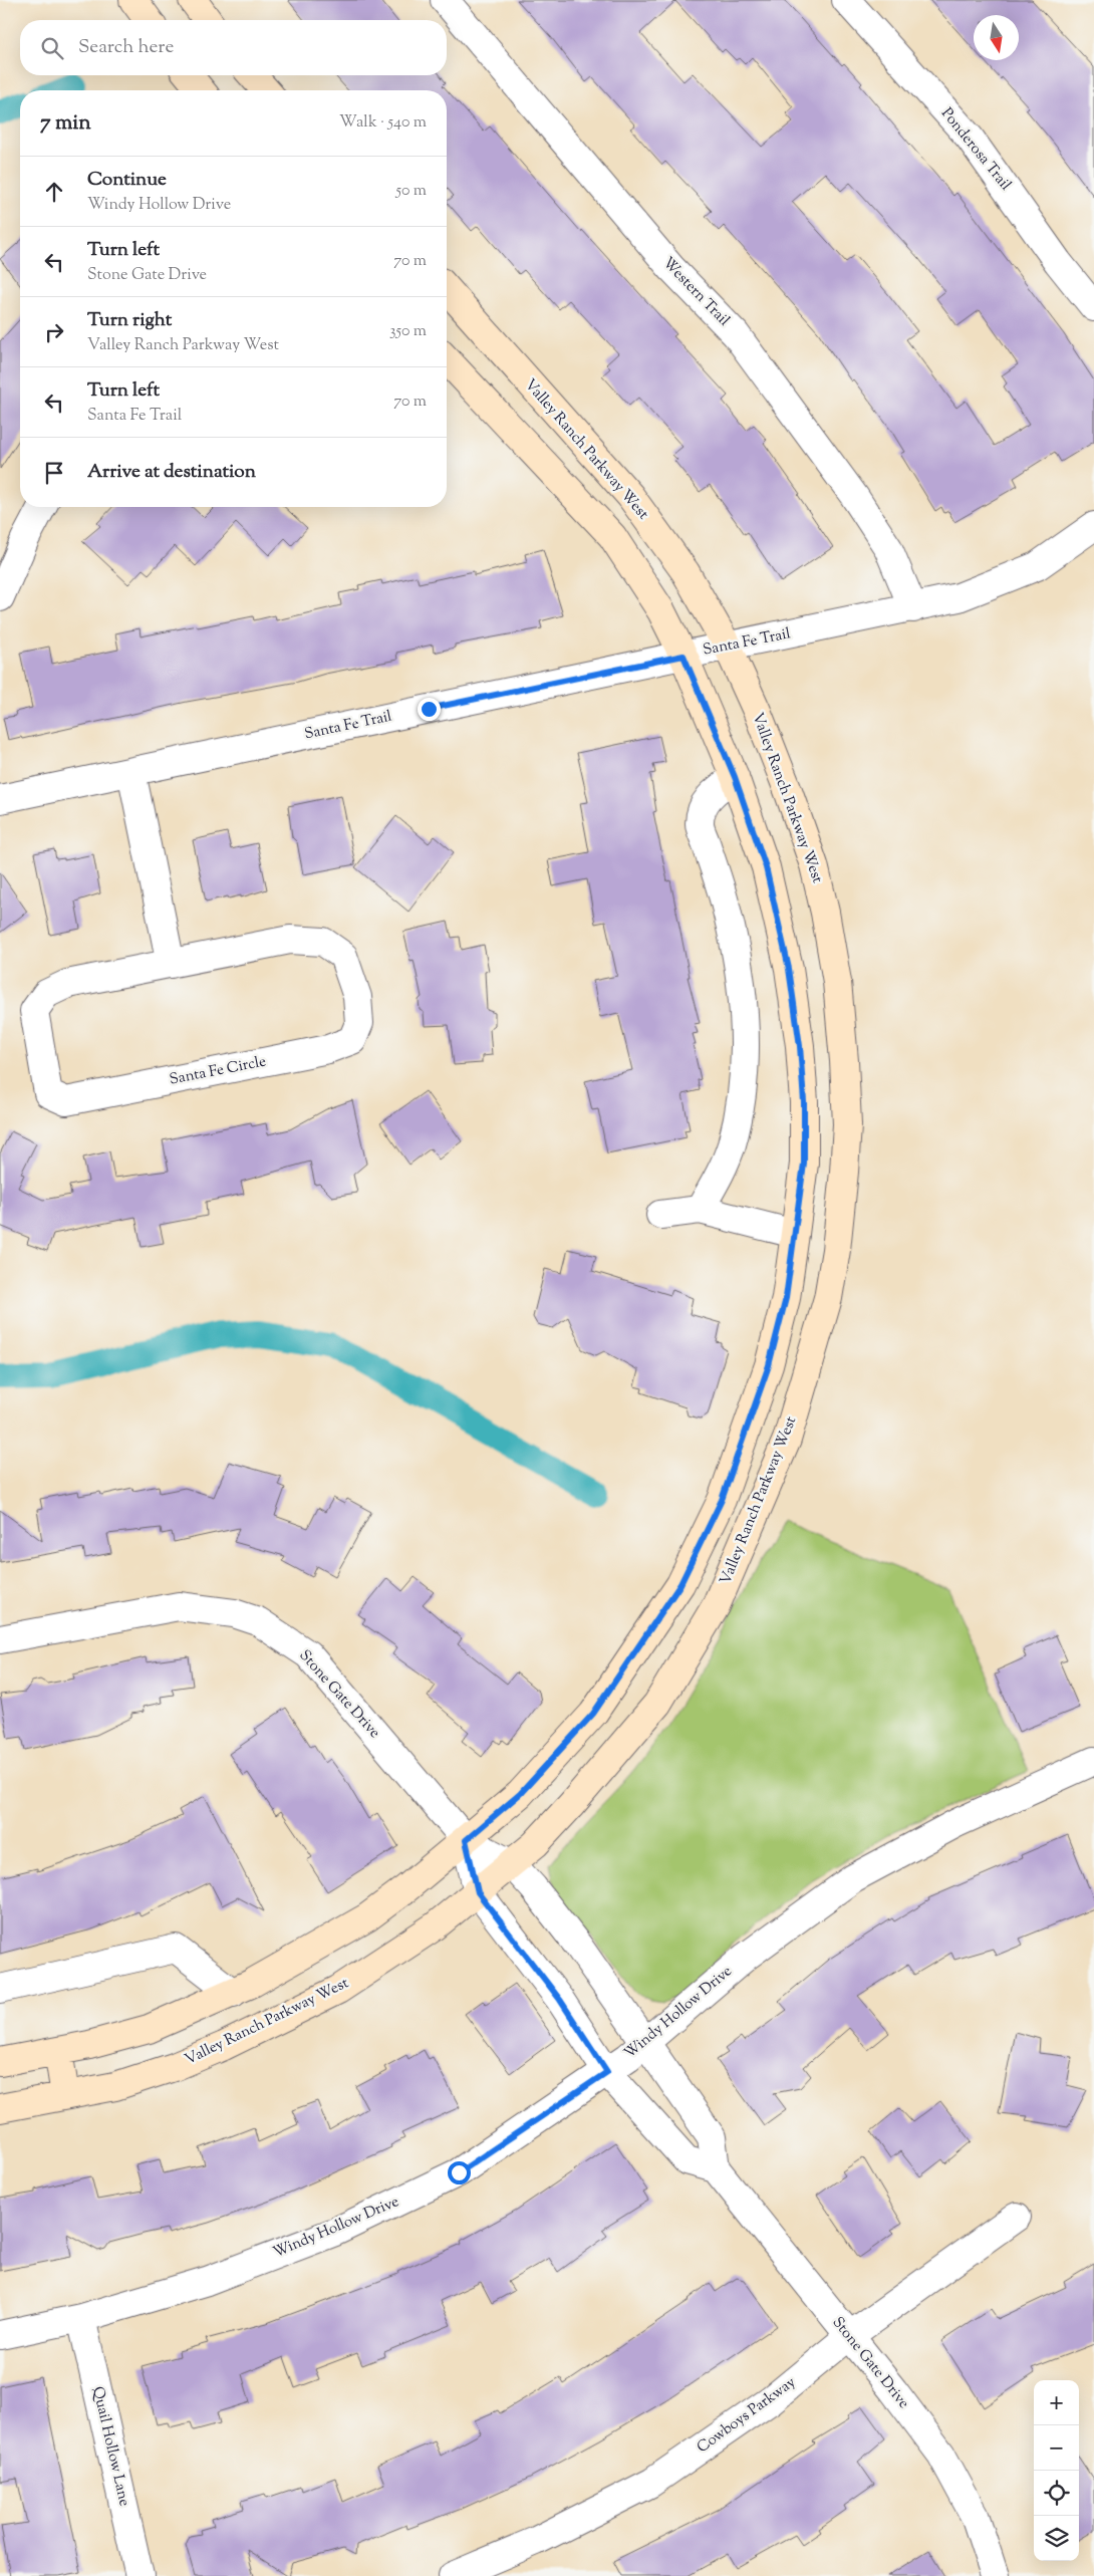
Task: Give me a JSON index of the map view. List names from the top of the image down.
{
  "streets": {
    "main road": ["Valley Ranch Parkway West"],
    "street": [
      "Ponderosa Trail",
      "Western Trail",
      "Santa Fe Trail",
      "Santa Fe Circle",
      "Stone Gate Drive",
      "Windy Hollow Drive",
      "Cowboys Parkway",
      "Quail Hollow Lane"
    ]
  },
  "crossings": [
    ["Western Trail", "Santa Fe Trail"],
    ["Valley Ranch Parkway West", "Santa Fe Trail"],
    ["Valley Ranch Parkway West", "Stone Gate Drive"],
    ["Stone Gate Drive", "Windy Hollow Drive"],
    ["Stone Gate Drive", "Cowboys Parkway"],
    ["Windy Hollow Drive", "Quail Hollow Lane"]
  ],
  "north": "bottom",
  "page": {
    "search": "Search here",
    "heading": ["7 min", "Walk · 540 m"],
    "list": [
      ["Continue", "Windy Hollow Drive", "50 m"],
      ["Turn left", "Stone Gate Drive", "70 m"],
      ["Turn right", "Valley Ranch Parkway West", "350 m"],
      ["Turn left", "Santa Fe Trail", "70 m"],
      "Arrive at destination"
    ],
    "map_buttons": ["+", "−"]
  }
}
